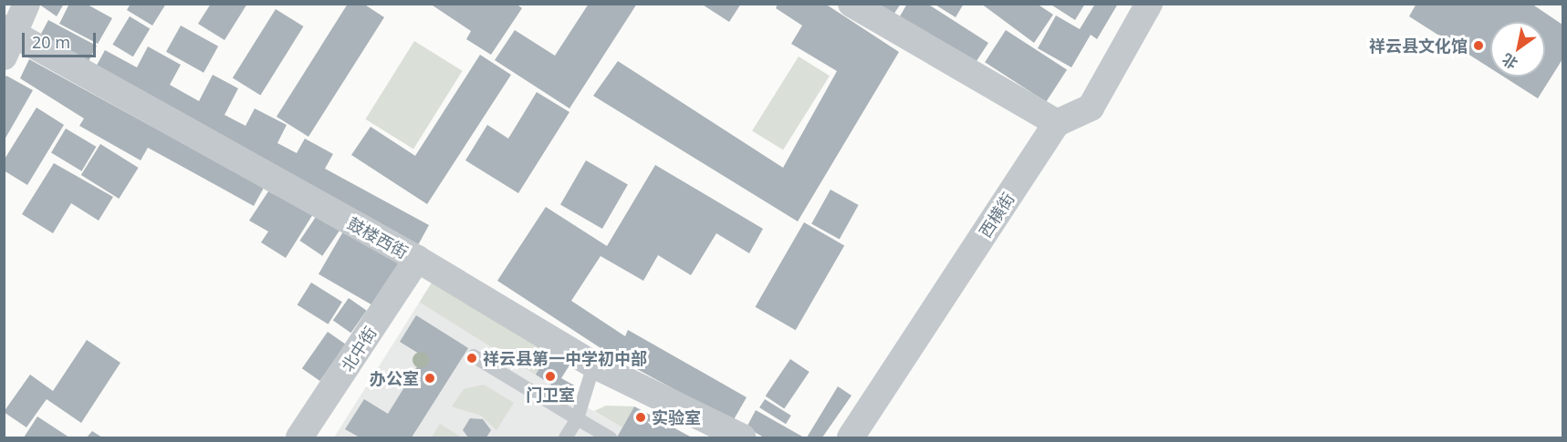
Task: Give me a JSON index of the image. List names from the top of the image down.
{
  "streets": {
    "street": ["西横街", "鼓楼西街", "北中街"]
  },
  "crossings": [
    ["鼓楼西街", "北中街"]
  ],
  "places": [
    "祥云县文化馆",
    "祥云县第一中学初中部",
    "门卫室",
    "办公室",
    "实验室"
  ],
  "scale_bar": "20 m",
  "north": "bottom left"
}
